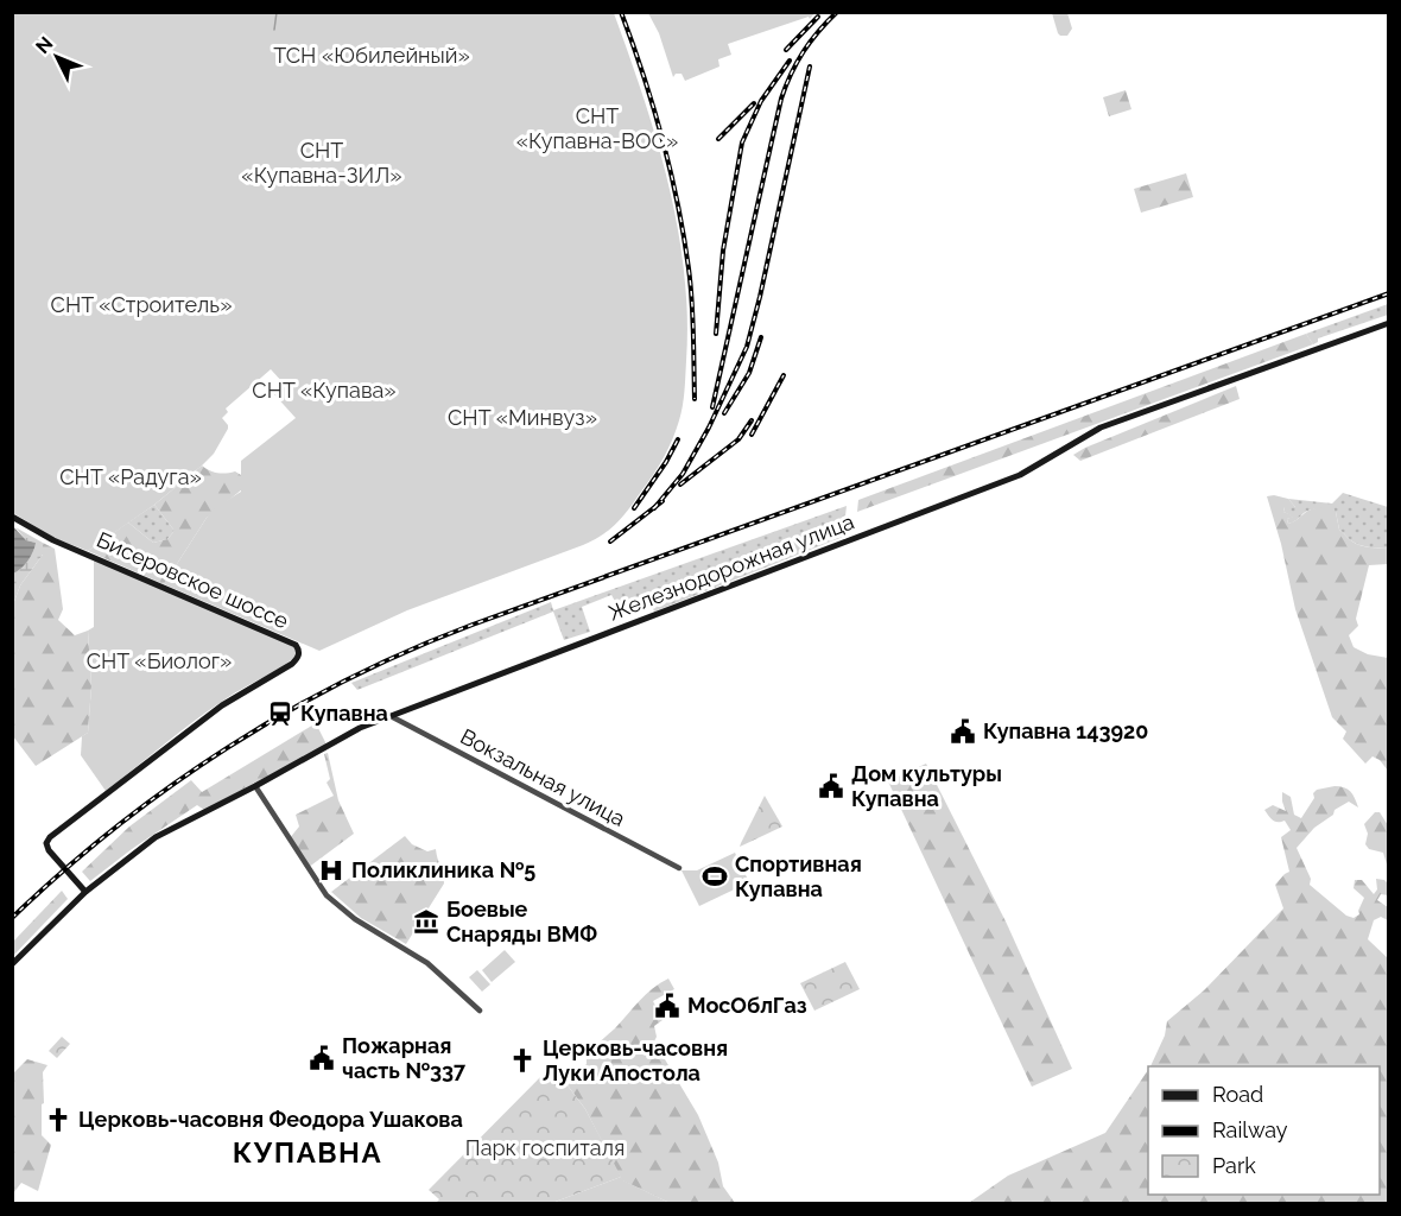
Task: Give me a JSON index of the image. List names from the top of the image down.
{
  "streets": {
    "main road": ["Железнодорожная улица", "Бисеровское шоссе"],
    "street": ["Вокзальная улица"]
  },
  "crossings": [
    ["Железнодорожная улица", "Бисеровское шоссе"],
    ["Железнодорожная улица", "Вокзальная улица"]
  ],
  "districts": ["КУПАВНА"],
  "parks": [
    "ТСН «Юбилейный»",
    "СНТ «Купавна-ВОС»",
    "СНТ «Купавна-ЗИЛ»",
    "СНТ «Строитель»",
    "СНТ «Купава»",
    "СНТ «Минвуз»",
    "СНТ «Радуга»",
    "СНТ «Биолог»",
    "Парк госпиталя"
  ],
  "places": {
    "station": ["Купавна"],
    "public building": [
      "Купавна 143920",
      "Дом культуры Купавна",
      "МосОблГаз",
      "Пожарная часть №337"
    ],
    "hospital": ["Поликлиника №5"],
    "sports": ["Спортивная Купавна"],
    "museum": ["Боевые Снаряды ВМФ"],
    "church": ["Церковь-часовня Луки Апостола", "Церковь-часовня Феодора Ушакова"]
  },
  "legend": ["Road", "Railway", "Park"],
  "north": "top left"
}
